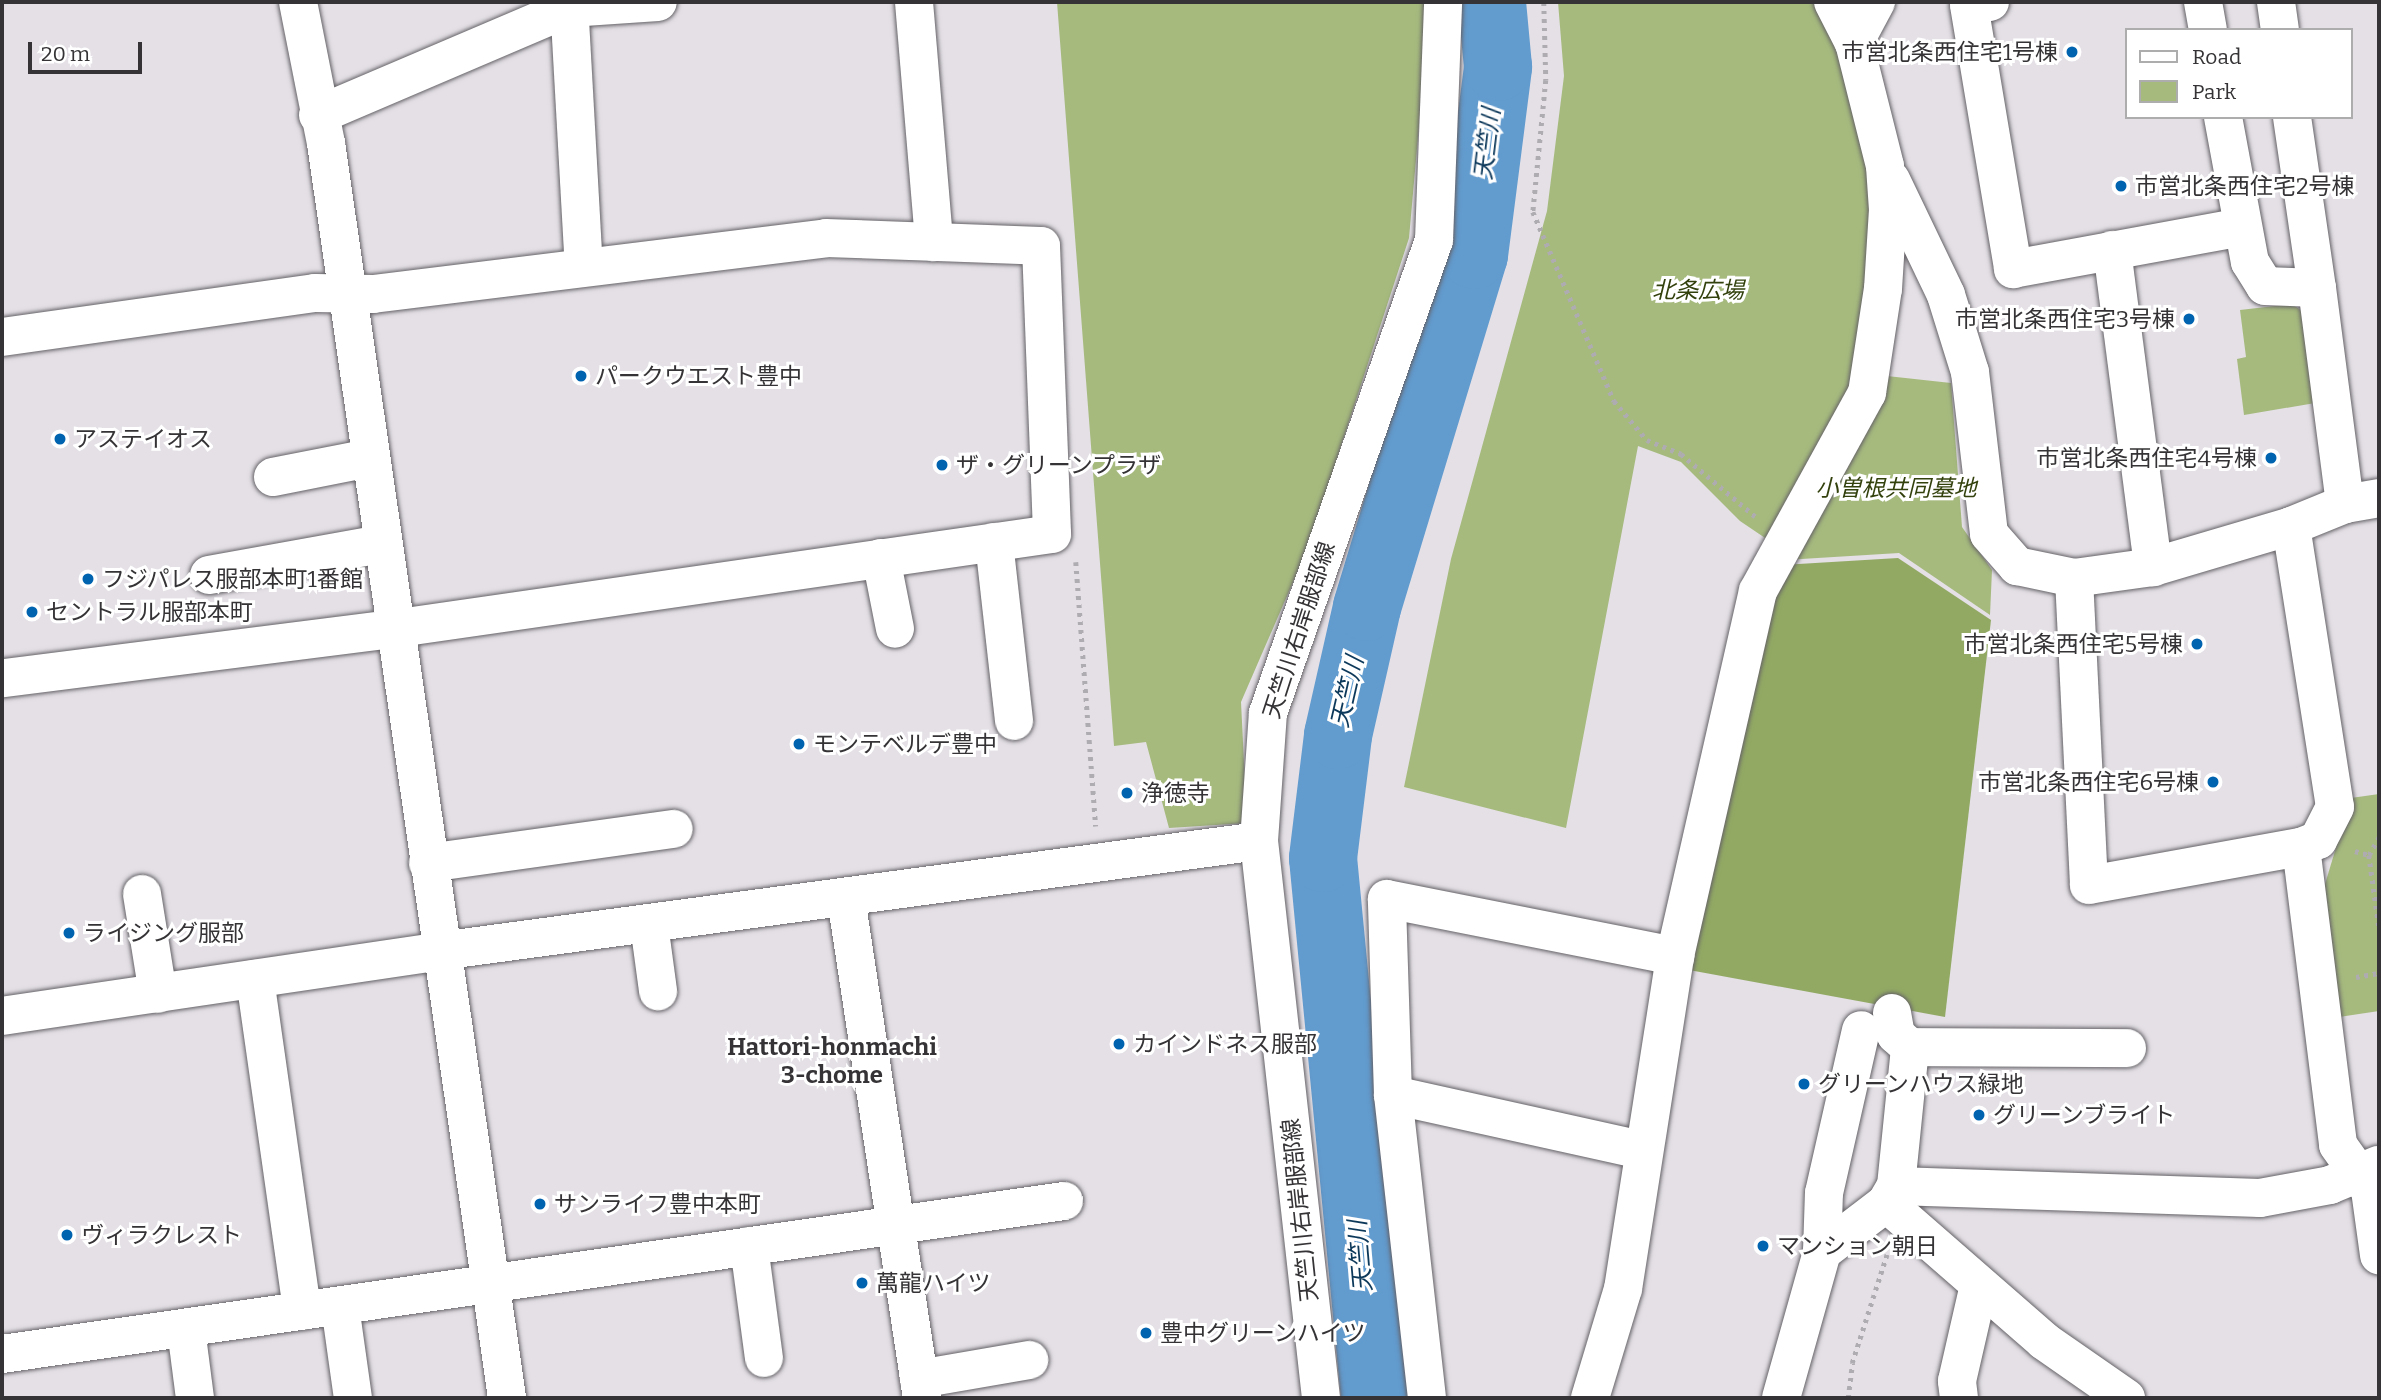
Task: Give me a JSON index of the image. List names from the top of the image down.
{
  "streets": {
    "street": ["天竺川右岸服部線"]
  },
  "districts": ["Hattori-honmachi 3-chome"],
  "water": ["天竺川"],
  "parks": ["北条広場", "小曽根共同墓地"],
  "places": [
    "市営北条西住宅1号棟",
    "市営北条西住宅2号棟",
    "市営北条西住宅3号棟",
    "パークウエスト豊中",
    "アステイオス",
    "市営北条西住宅4号棟",
    "ザ・グリーンプラザ",
    "フジパレス服部本町1番館",
    "セントラル服部本町",
    "市営北条西住宅5号棟",
    "モンテベルデ豊中",
    "市営北条西住宅6号棟",
    "浄徳寺",
    "ライジング服部",
    "カインドネス服部",
    "グリーンハウス緑地",
    "グリーンブライト",
    "サンライフ豊中本町",
    "ヴィラクレスト",
    "マンション朝日",
    "萬龍ハイツ",
    "豊中グリーンハイツ"
  ],
  "legend": ["Road", "Park"],
  "scale_bar": "20 m"
}
